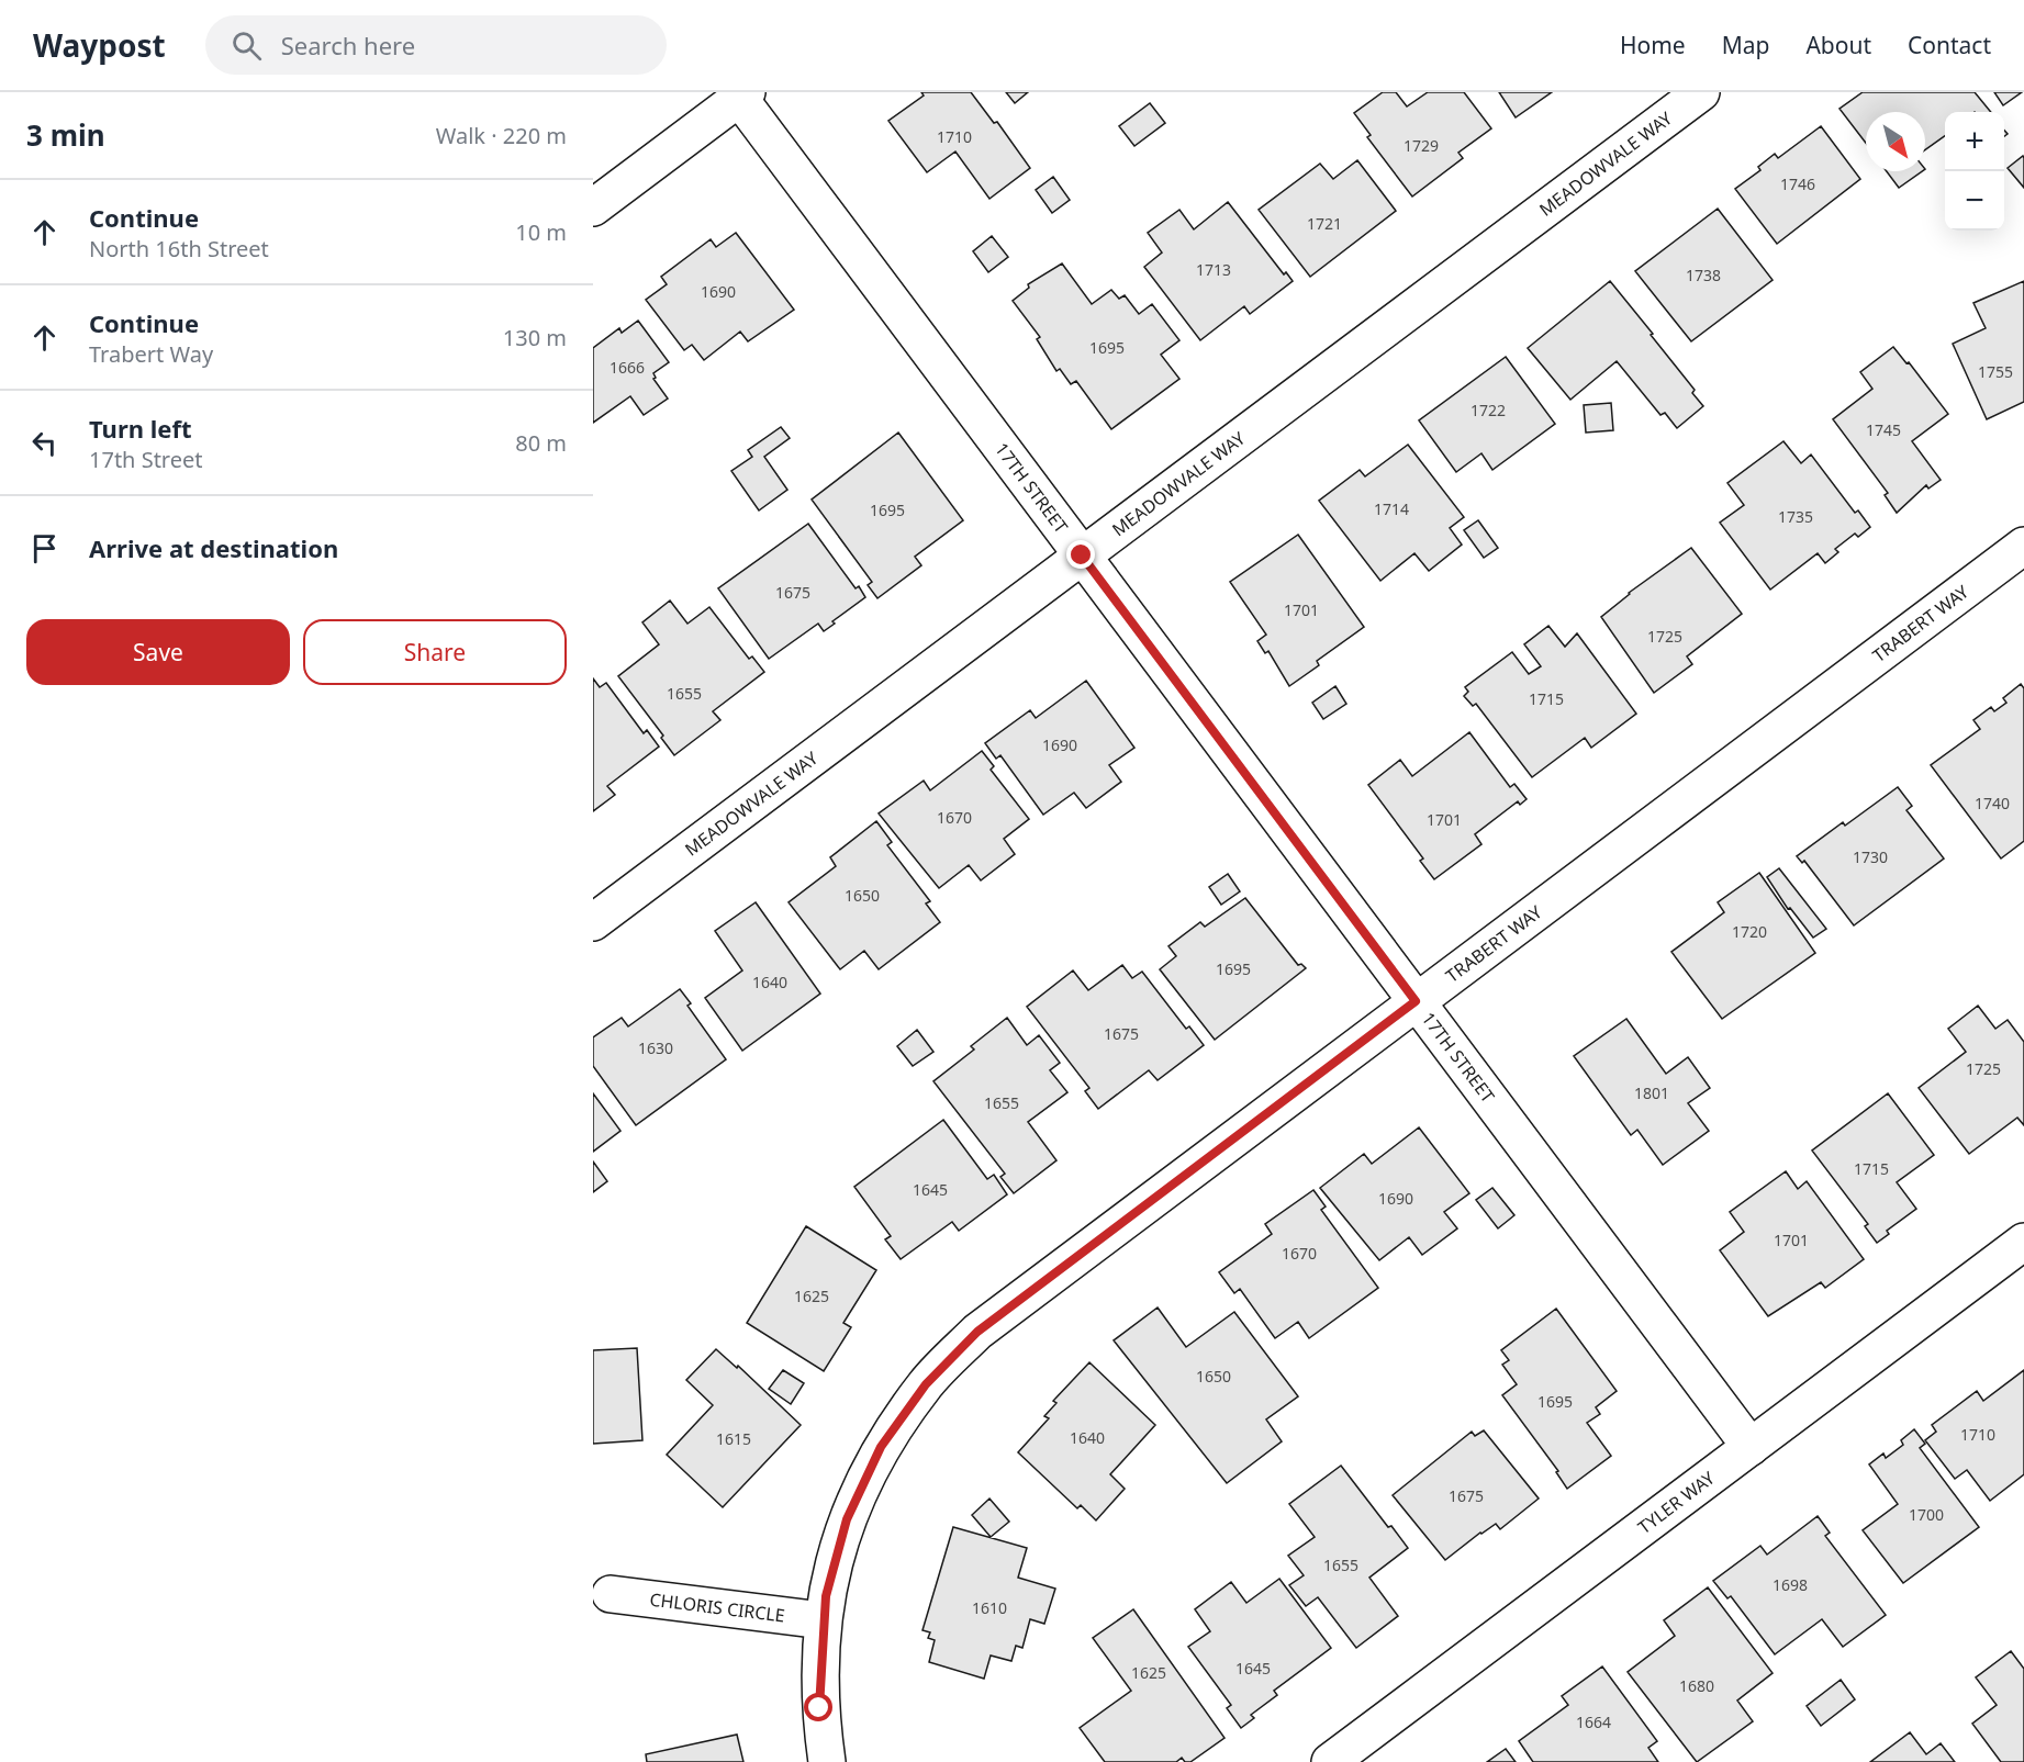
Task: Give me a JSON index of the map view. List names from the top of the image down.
{
  "streets": {
    "street": [
      "MEADOWVALE WAY",
      "17TH STREET",
      "TRABERT WAY",
      "TYLER WAY",
      "CHLORIS CIRCLE"
    ]
  },
  "crossings": [
    ["MEADOWVALE WAY", "17TH STREET"],
    ["17TH STREET", "TRABERT WAY"],
    ["17TH STREET", "TYLER WAY"],
    ["TRABERT WAY", "CHLORIS CIRCLE"]
  ],
  "house_numbers": [
    "1710",
    "1729",
    "1746",
    "1721",
    "1713",
    "1738",
    "1690",
    "1695",
    "1666",
    "1755",
    "1722",
    "1745",
    "1714",
    "1695",
    "1735",
    "1675",
    "1701",
    "1725",
    "1655",
    "1715",
    "1690",
    "1740",
    "1670",
    "1701",
    "1730",
    "1650",
    "1720",
    "1695",
    "1640",
    "1675",
    "1630",
    "1725",
    "1801",
    "1655",
    "1715",
    "1645",
    "1690",
    "1701",
    "1670",
    "1625",
    "1650",
    "1695",
    "1710",
    "1640",
    "1615",
    "1675",
    "1700",
    "1655",
    "1698",
    "1610",
    "1645",
    "1625",
    "1680",
    "1664"
  ],
  "north": "bottom right",
  "page": {
    "header": "Waypost",
    "search": "Search here",
    "nav": [
      "Home",
      "Map",
      "About",
      "Contact"
    ],
    "heading": ["3 min", "Walk · 220 m"],
    "map_buttons": ["+", "−"],
    "list": [
      ["Continue", "North 16th Street", "10 m"],
      ["Continue", "Trabert Way", "130 m"],
      ["Turn left", "17th Street", "80 m"],
      "Arrive at destination"
    ],
    "buttons": ["Save", "Share"]
  }
}
